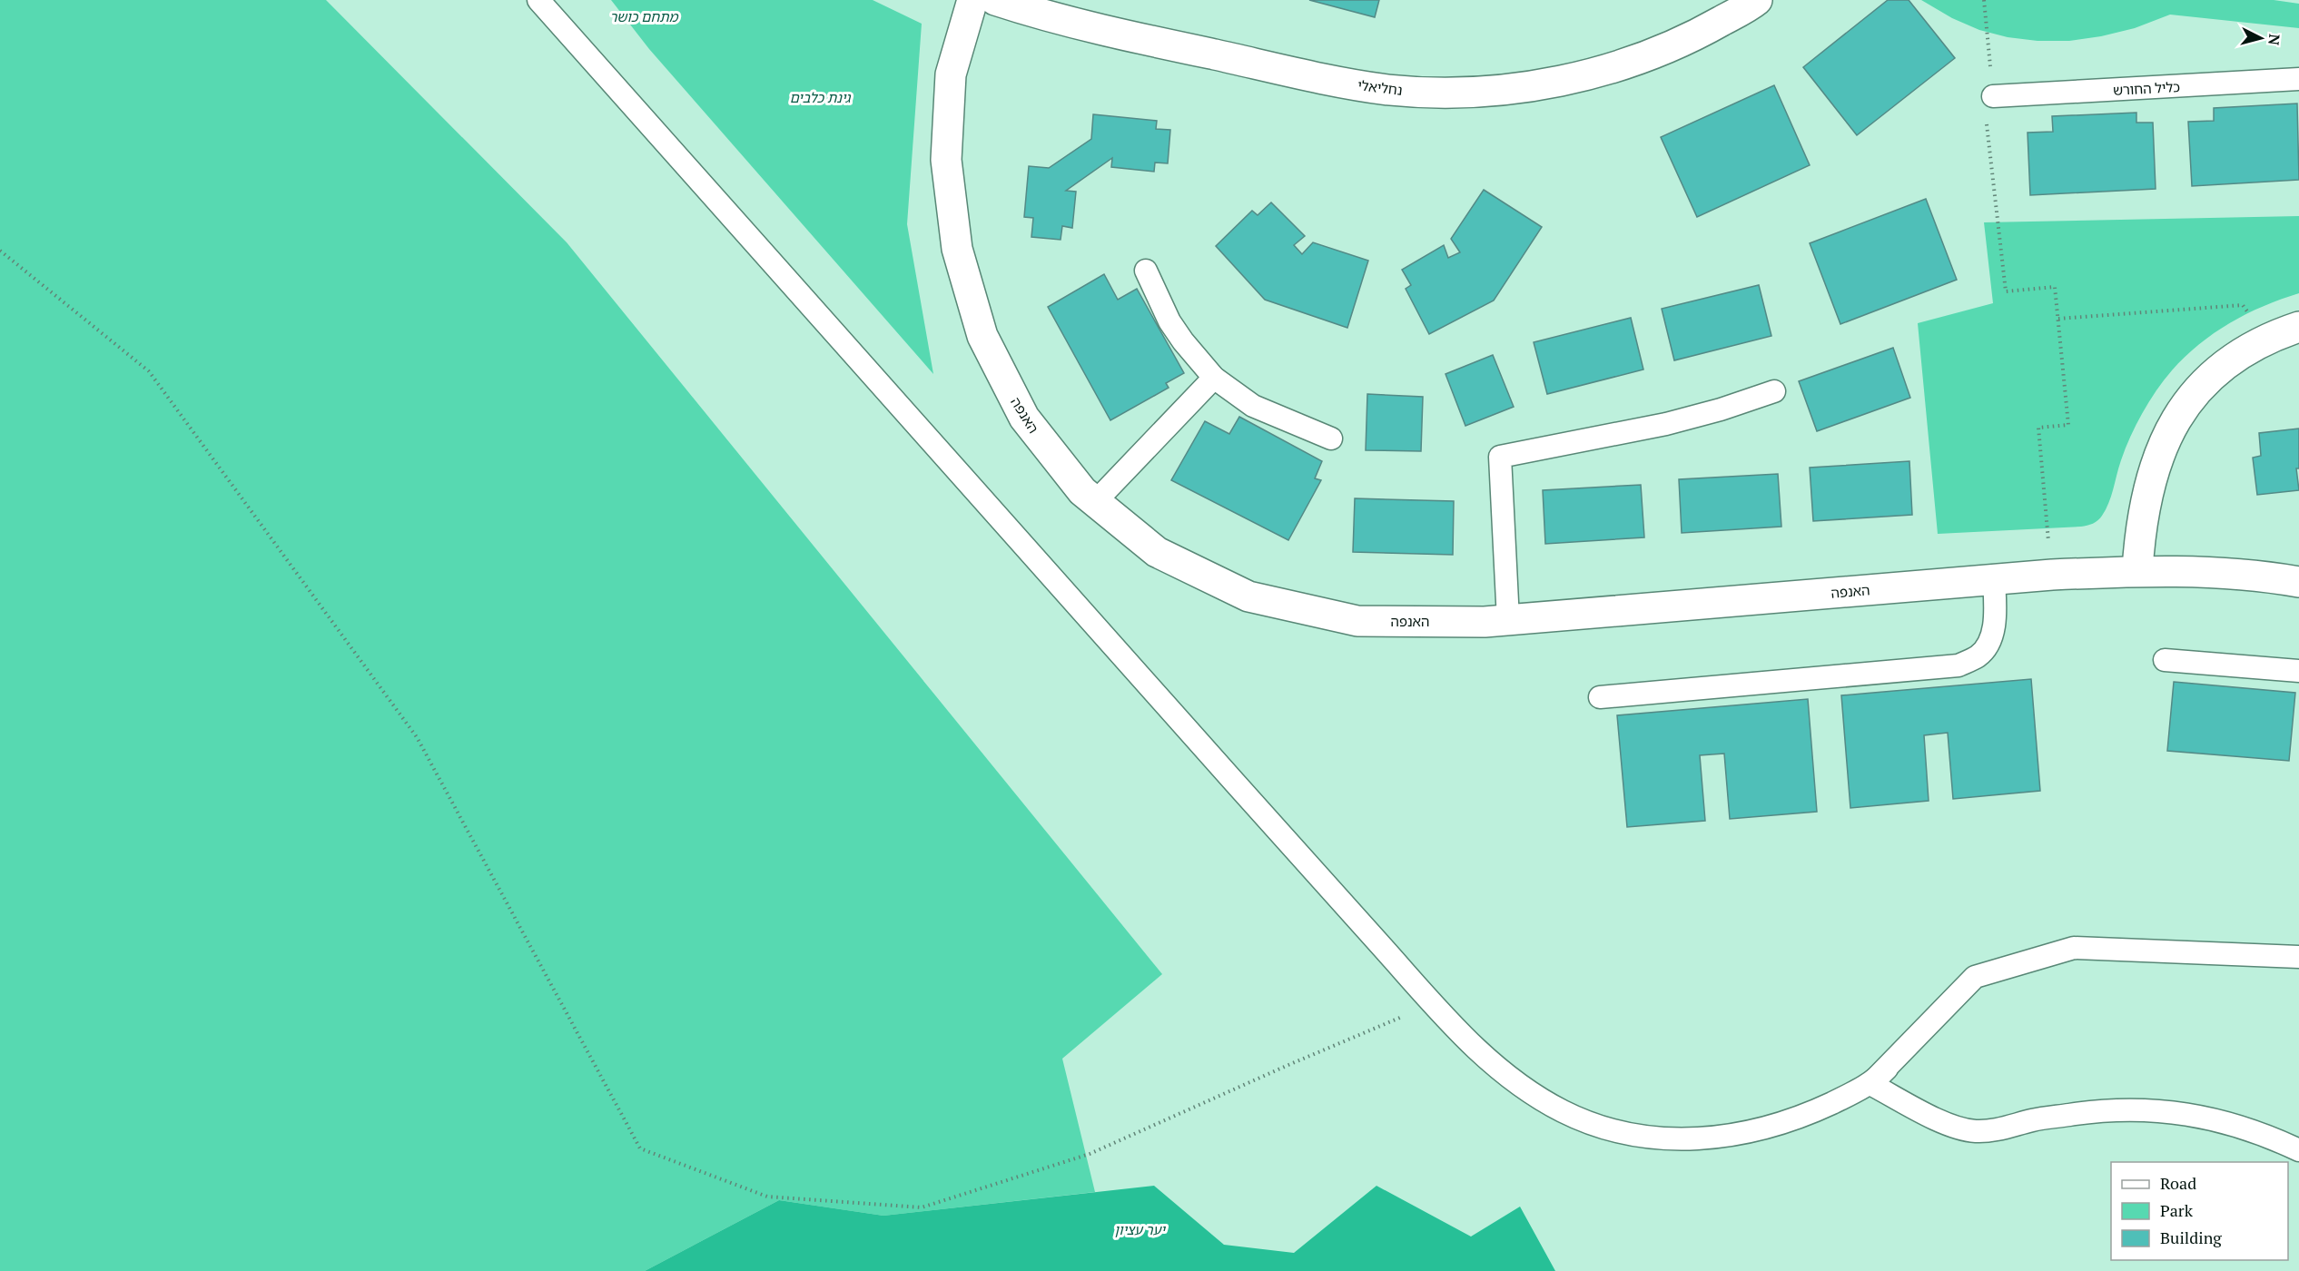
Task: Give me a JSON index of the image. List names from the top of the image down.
{
  "streets": {
    "street": ["נחליאלי", "האנפה"],
    "lane": ["כליל החורש"]
  },
  "parks": ["מתחם כושר", "גינת כלבים", "יער עציון"],
  "legend": ["Road", "Park", "Building"],
  "north": "right"
}
